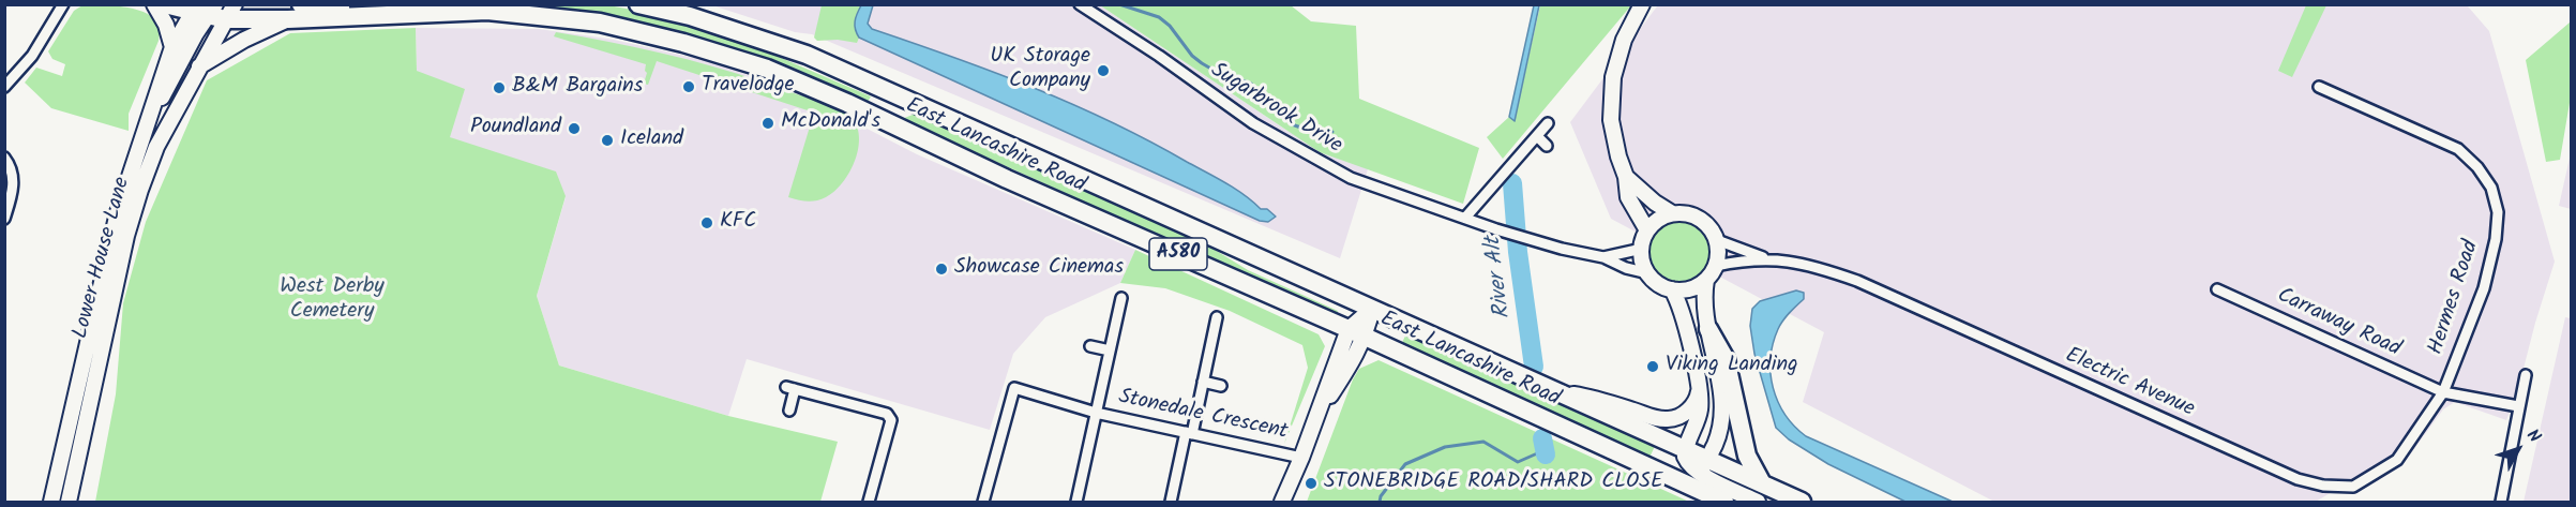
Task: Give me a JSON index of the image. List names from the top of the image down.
{
  "streets": {
    "highway": ["East Lancashire Road", "A580"],
    "street": [
      "Sugarbrook Drive",
      "Lower House Lane",
      "Hermes Road",
      "Carraway Road",
      "Electric Avenue",
      "Stonedale Crescent"
    ]
  },
  "crossings": [
    ["East Lancashire Road", "Lower House Lane"],
    ["Hermes Road", "Carraway Road"],
    ["Hermes Road", "Electric Avenue"],
    ["Carraway Road", "Electric Avenue"]
  ],
  "water": ["River Alt"],
  "parks": ["West Derby Cemetery"],
  "places": [
    "UK Storage Company",
    "Travelodge",
    "B&M Bargains",
    "McDonald's",
    "Poundland",
    "Iceland",
    "KFC",
    "Showcase Cinemas",
    "Viking Landing",
    "STONEBRIDGE ROAD/SHARD CLOSE"
  ],
  "north": "top right"
}
